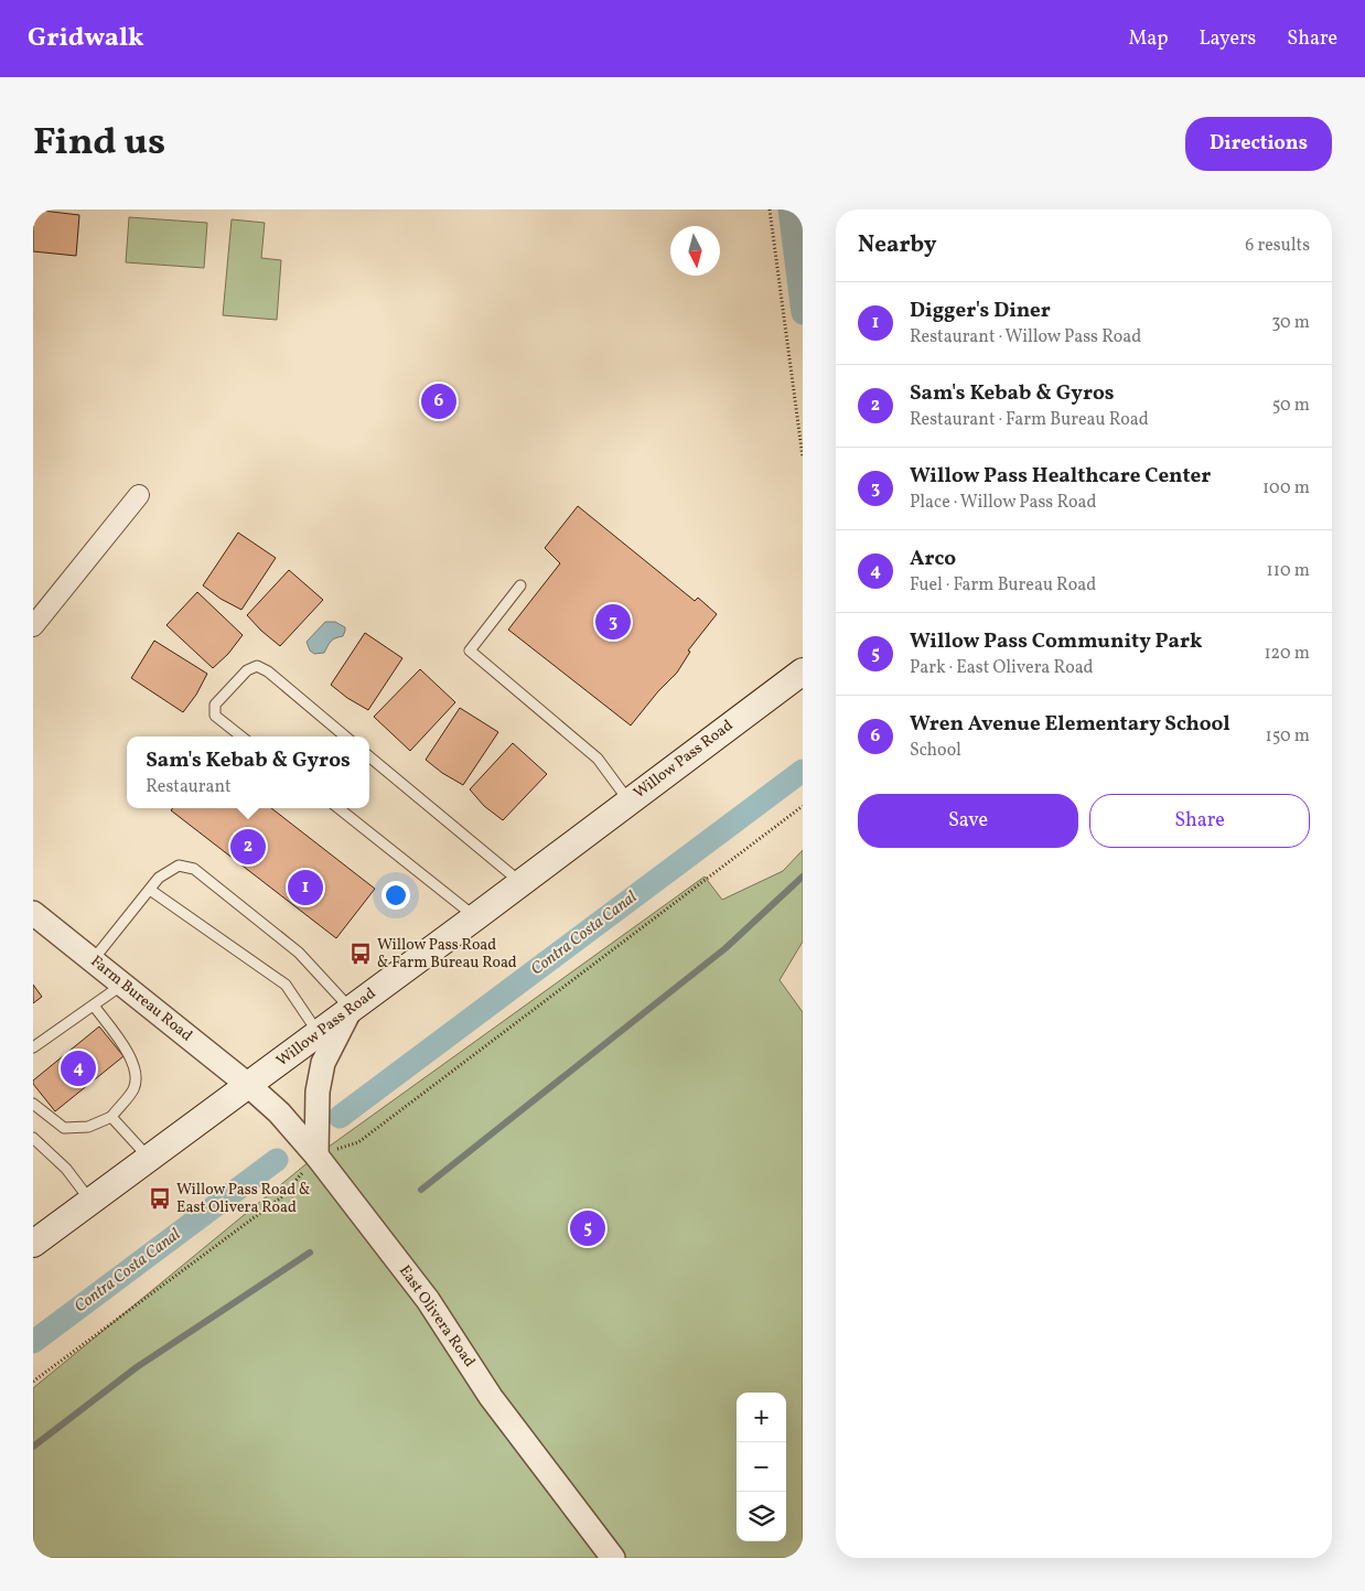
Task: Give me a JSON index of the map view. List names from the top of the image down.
{
  "streets": {
    "main road": ["Willow Pass Road"],
    "street": ["Farm Bureau Road", "East Olivera Road"]
  },
  "crossings": [
    ["Willow Pass Road", "Farm Bureau Road"],
    ["Willow Pass Road", "East Olivera Road"],
    ["Farm Bureau Road", "East Olivera Road"]
  ],
  "water": ["Contra Costa Canal"],
  "places": {
    "bus stop": ["Willow Pass Road & Farm Bureau Road", "Willow Pass Road & East Olivera Road"]
  },
  "north": "bottom",
  "page": {
    "header": "Gridwalk",
    "nav": ["Map", "Layers", "Share"],
    "title": "Find us",
    "buttons": [
      "Directions",
      ["Save", "Share"]
    ],
    "heading": ["Nearby", "6 results"],
    "list": [
      {
        "mark": "1",
        "name": "Digger's Diner",
        "note": "Restaurant · Willow Pass Road",
        "value": "30 m"
      },
      {
        "mark": "2",
        "name": "Sam's Kebab & Gyros",
        "note": "Restaurant · Farm Bureau Road",
        "value": "50 m"
      },
      {
        "mark": "3",
        "name": "Willow Pass Healthcare Center",
        "note": "Place · Willow Pass Road",
        "value": "100 m"
      },
      {
        "mark": "4",
        "name": "Arco",
        "note": "Fuel · Farm Bureau Road",
        "value": "110 m"
      },
      {
        "mark": "5",
        "name": "Willow Pass Community Park",
        "note": "Park · East Olivera Road",
        "value": "120 m"
      },
      {
        "mark": "6",
        "name": "Wren Avenue Elementary School",
        "note": "School",
        "value": "150 m"
      }
    ],
    "pins": [
      "6",
      "3",
      "2",
      "1",
      "4",
      "5"
    ],
    "popup": ["Sam's Kebab & Gyros", "Restaurant"],
    "map_buttons": ["+", "−"]
  }
}
